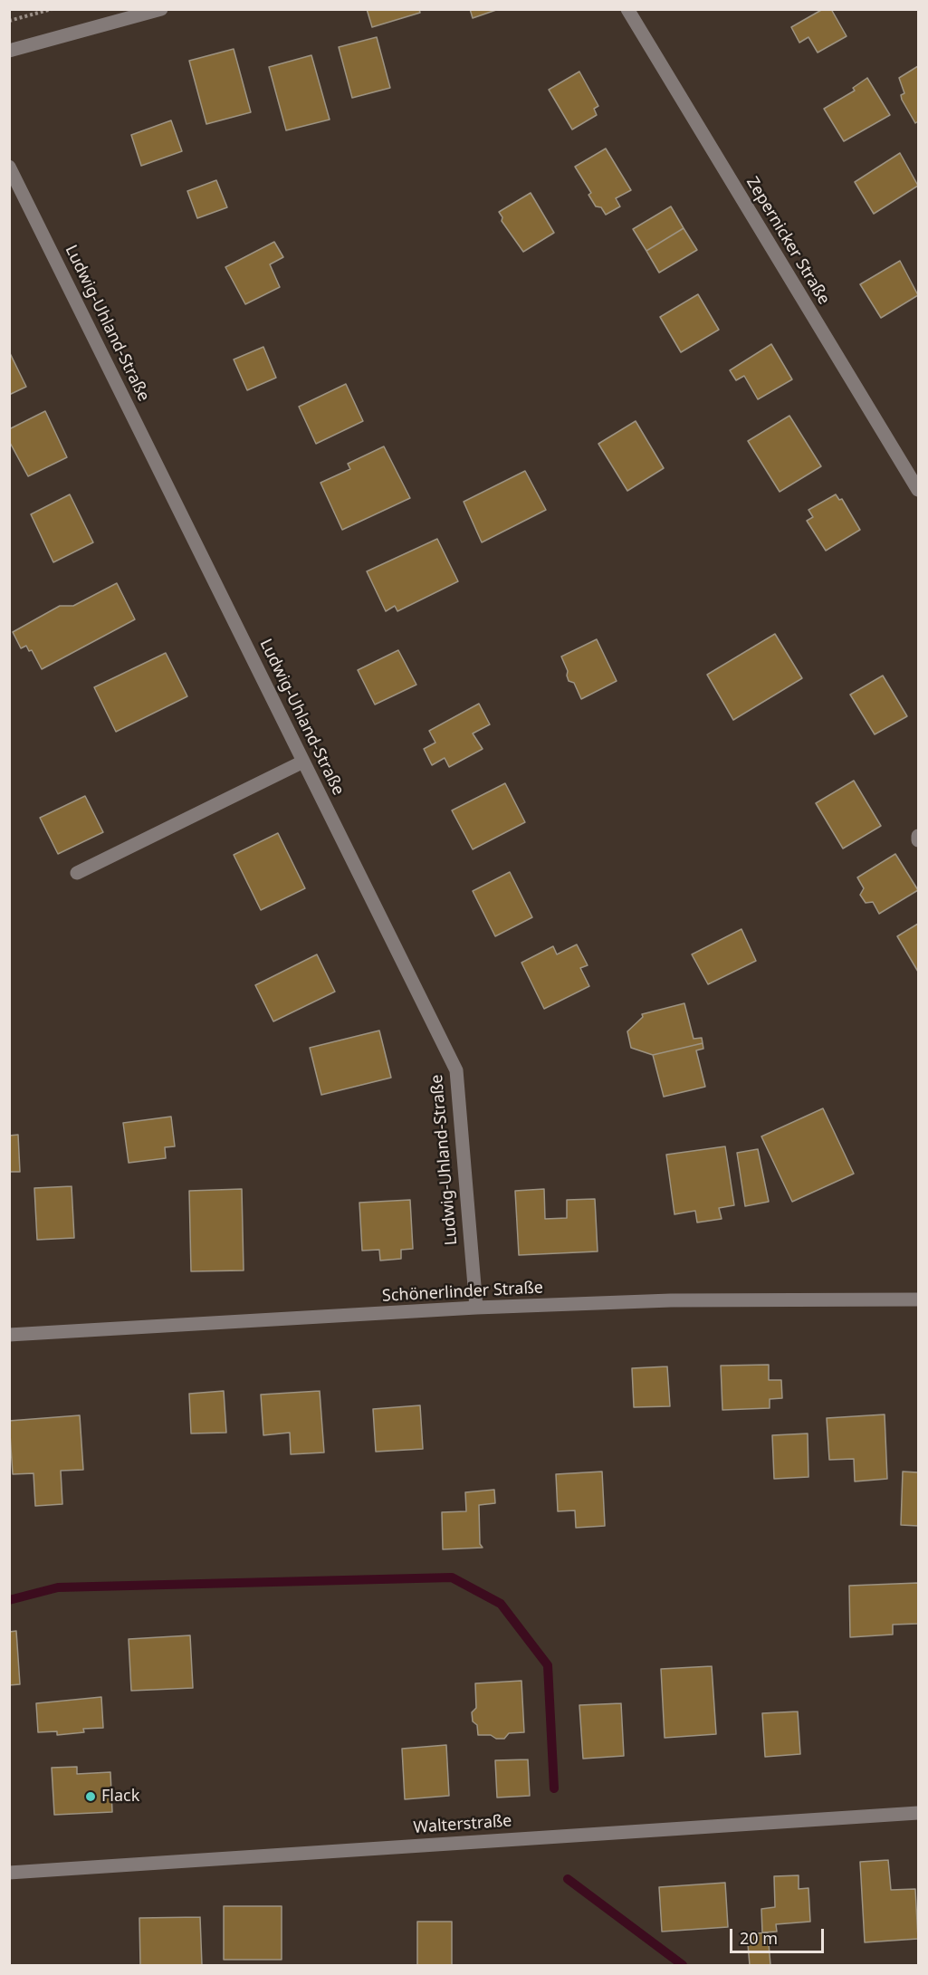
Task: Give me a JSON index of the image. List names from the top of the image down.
{
  "streets": {
    "street": [
      "Zepernicker Straße",
      "Ludwig-Uhland-Straße",
      "Schönerlinder Straße",
      "Walterstraße"
    ]
  },
  "crossings": [
    ["Ludwig-Uhland-Straße", "Schönerlinder Straße"]
  ],
  "places": ["Flack"],
  "scale_bar": "20 m"
}
